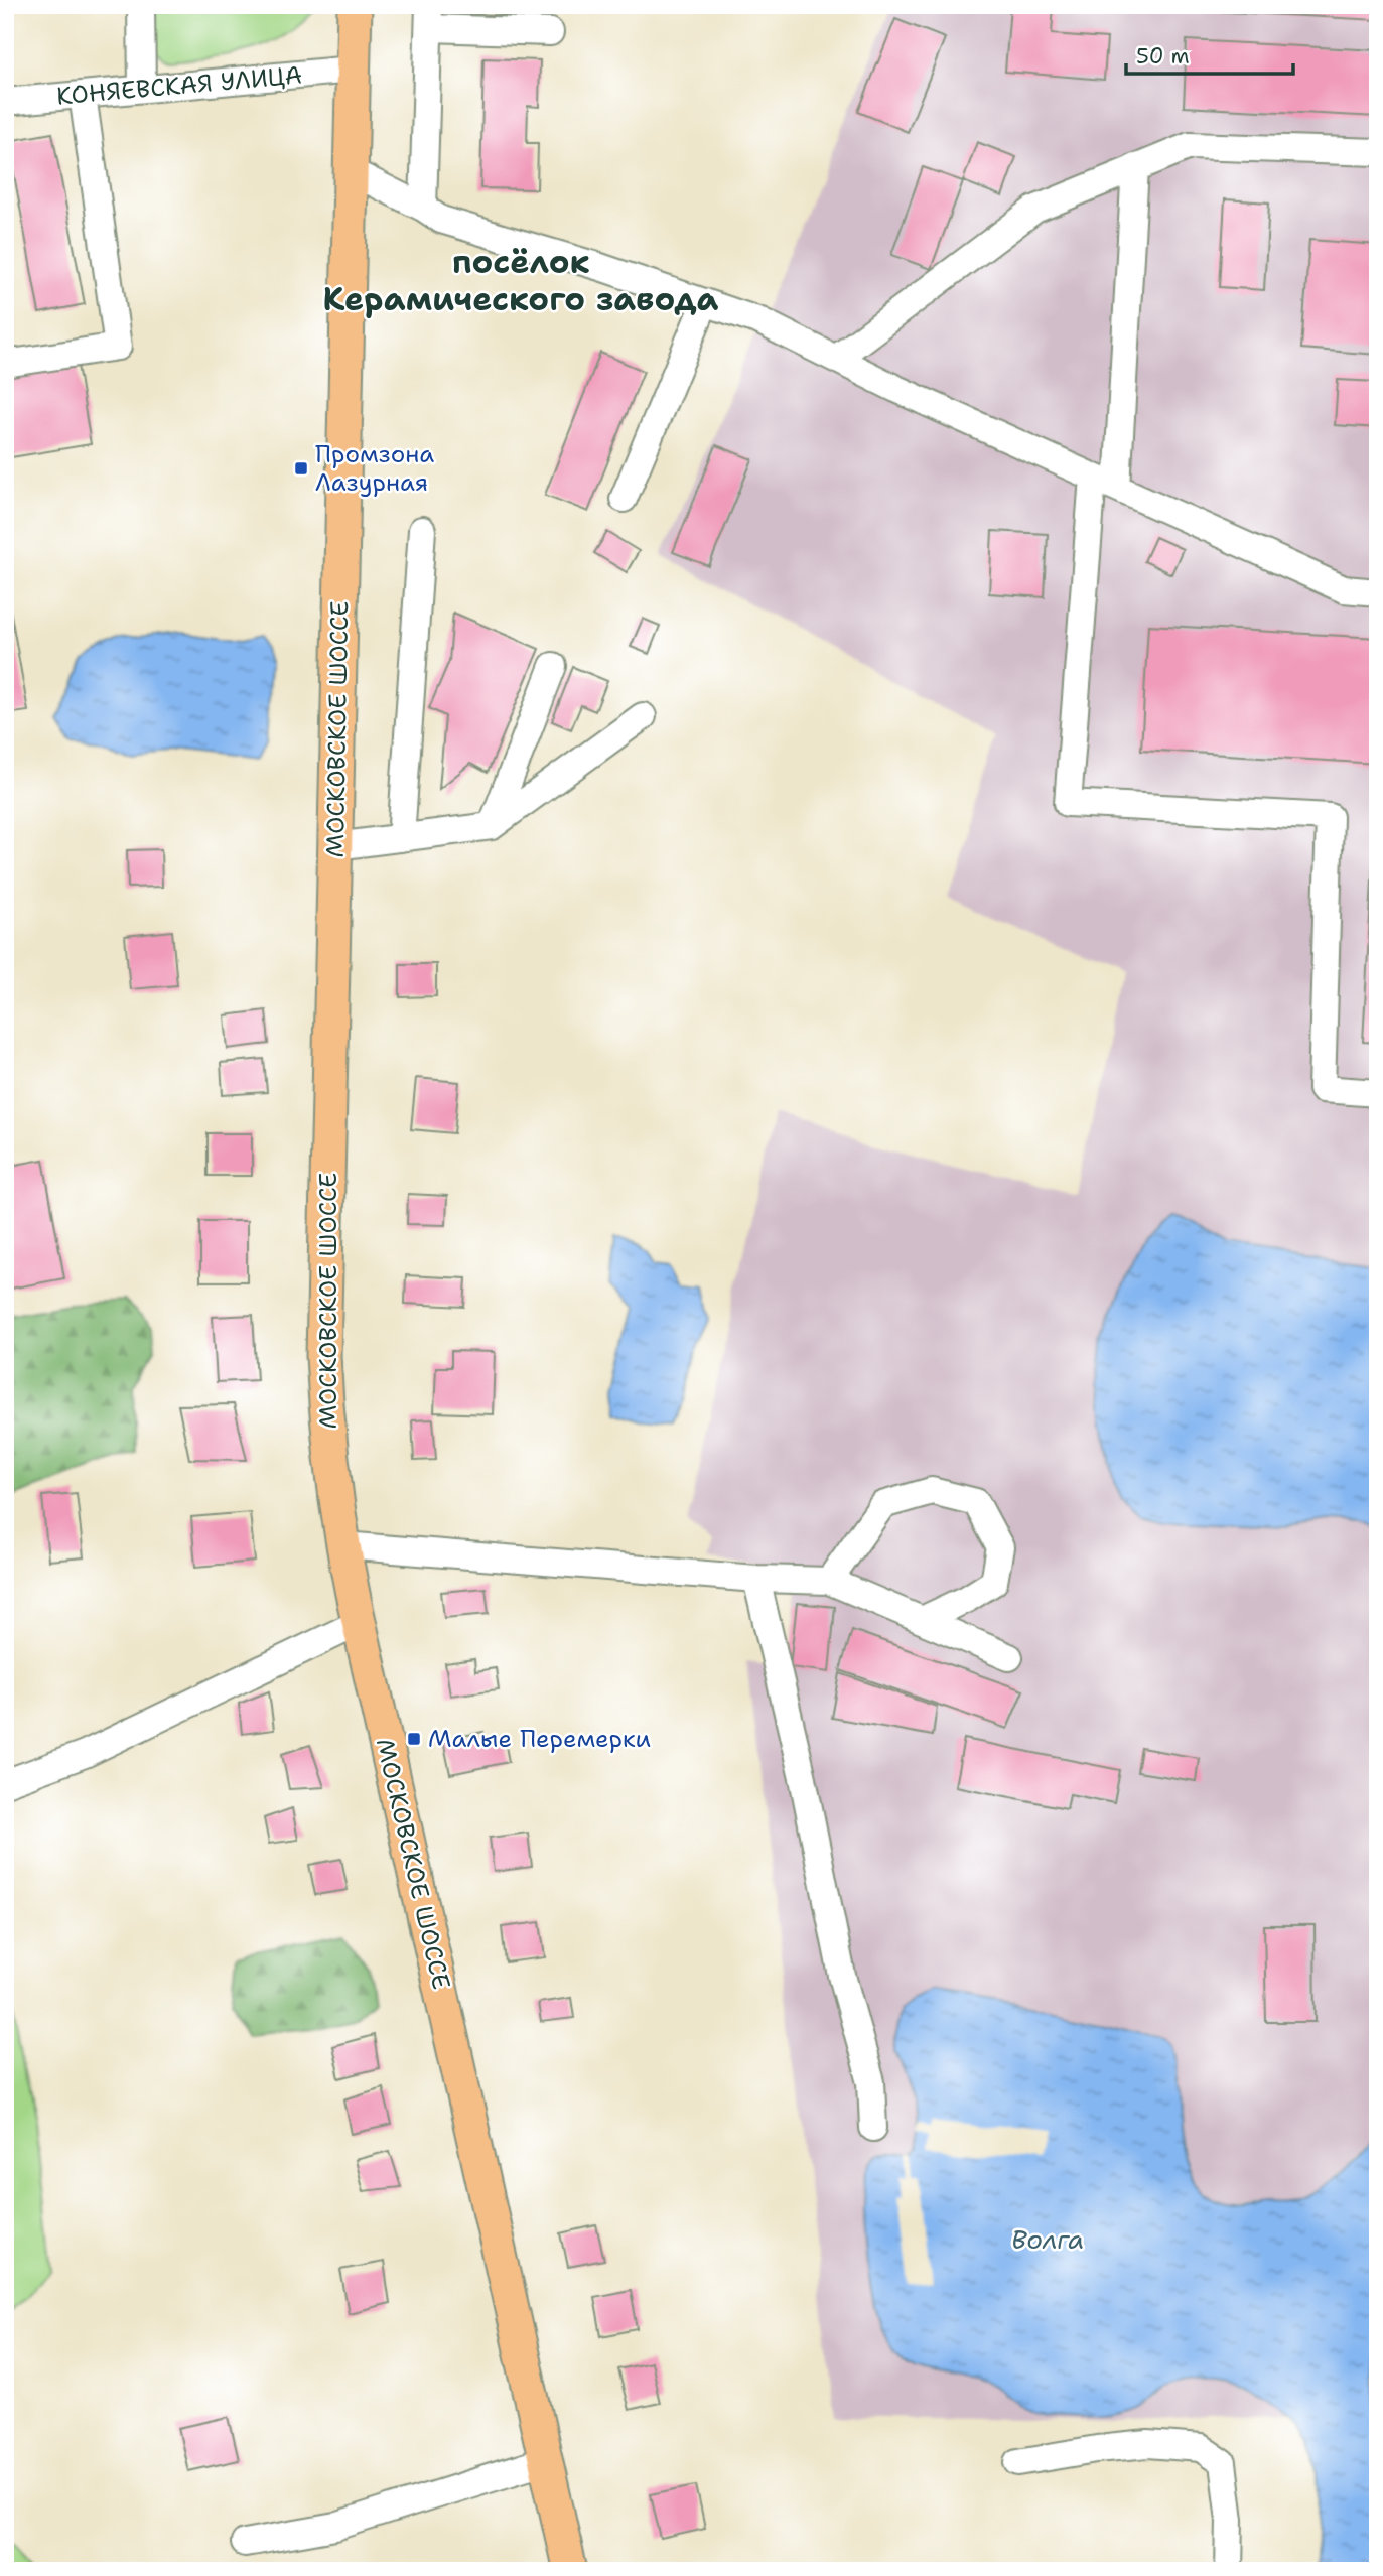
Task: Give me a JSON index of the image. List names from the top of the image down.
{
  "streets": {
    "main road": ["МОСКОВСКОЕ ШОССЕ"],
    "street": ["КОНЯЕВСКАЯ УЛИЦА"]
  },
  "crossings": [
    ["КОНЯЕВСКАЯ УЛИЦА", "МОСКОВСКОЕ ШОССЕ"]
  ],
  "districts": ["посёлок Керамического завода"],
  "water": ["Волга"],
  "places": {
    "transit": ["Промзона Лазурная", "Малые Перемерки"]
  },
  "scale_bar": "50 m"
}
